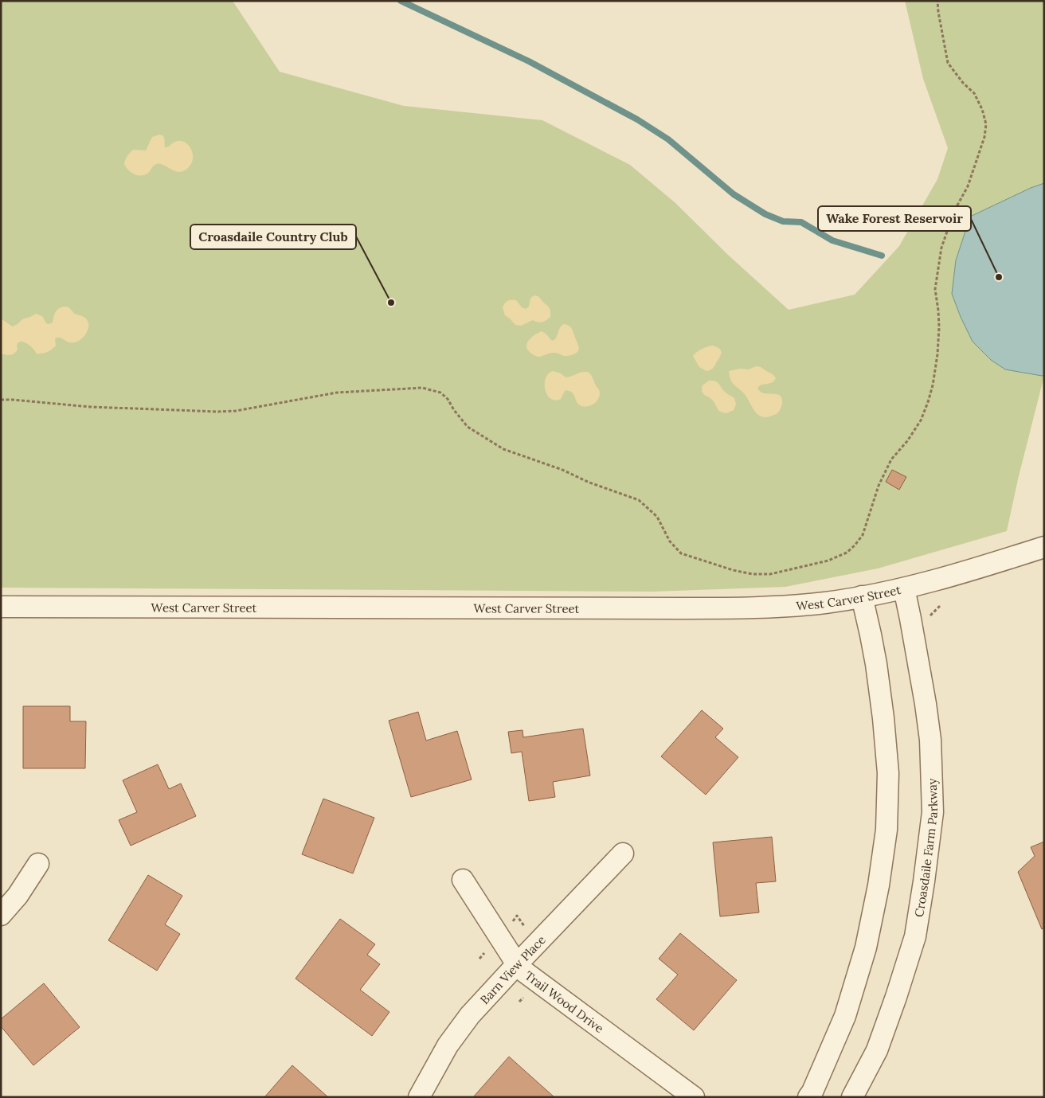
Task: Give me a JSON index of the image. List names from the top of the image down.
{
  "streets": {
    "street": [
      "West Carver Street",
      "Croasdaile Farm Parkway",
      "Barn View Place",
      "Trail Wood Drive"
    ]
  },
  "crossings": [
    ["West Carver Street", "Croasdaile Farm Parkway"],
    ["Barn View Place", "Trail Wood Drive"]
  ],
  "places": ["Wake Forest Reservoir", "Croasdaile Country Club"]
}
